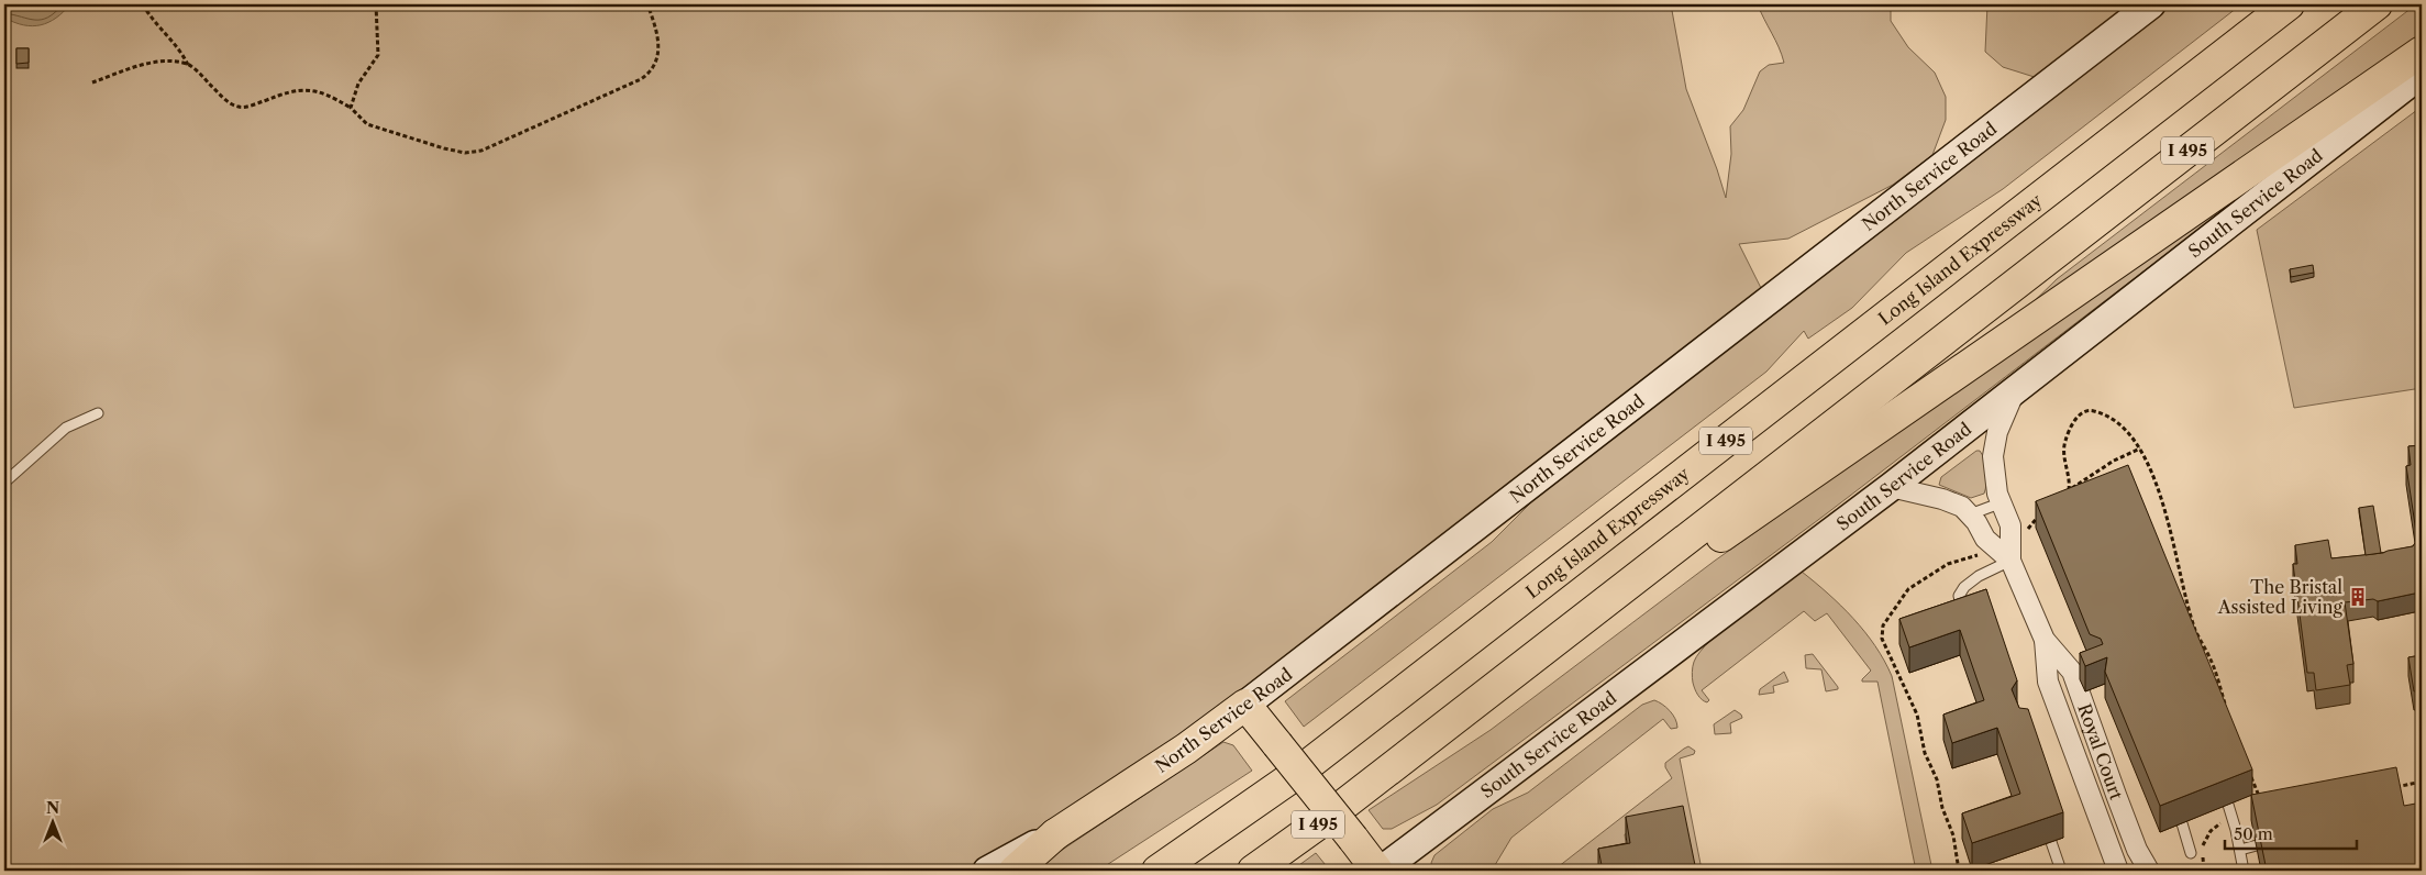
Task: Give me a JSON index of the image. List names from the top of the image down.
{
  "streets": {
    "main road": [
      "I 495",
      "North Service Road",
      "South Service Road",
      "Long Island Expressway"
    ],
    "street": ["Royal Court"]
  },
  "places": {
    "building": ["The Bristal Assisted Living"]
  },
  "scale_bar": "50 m",
  "north": "top"
}
